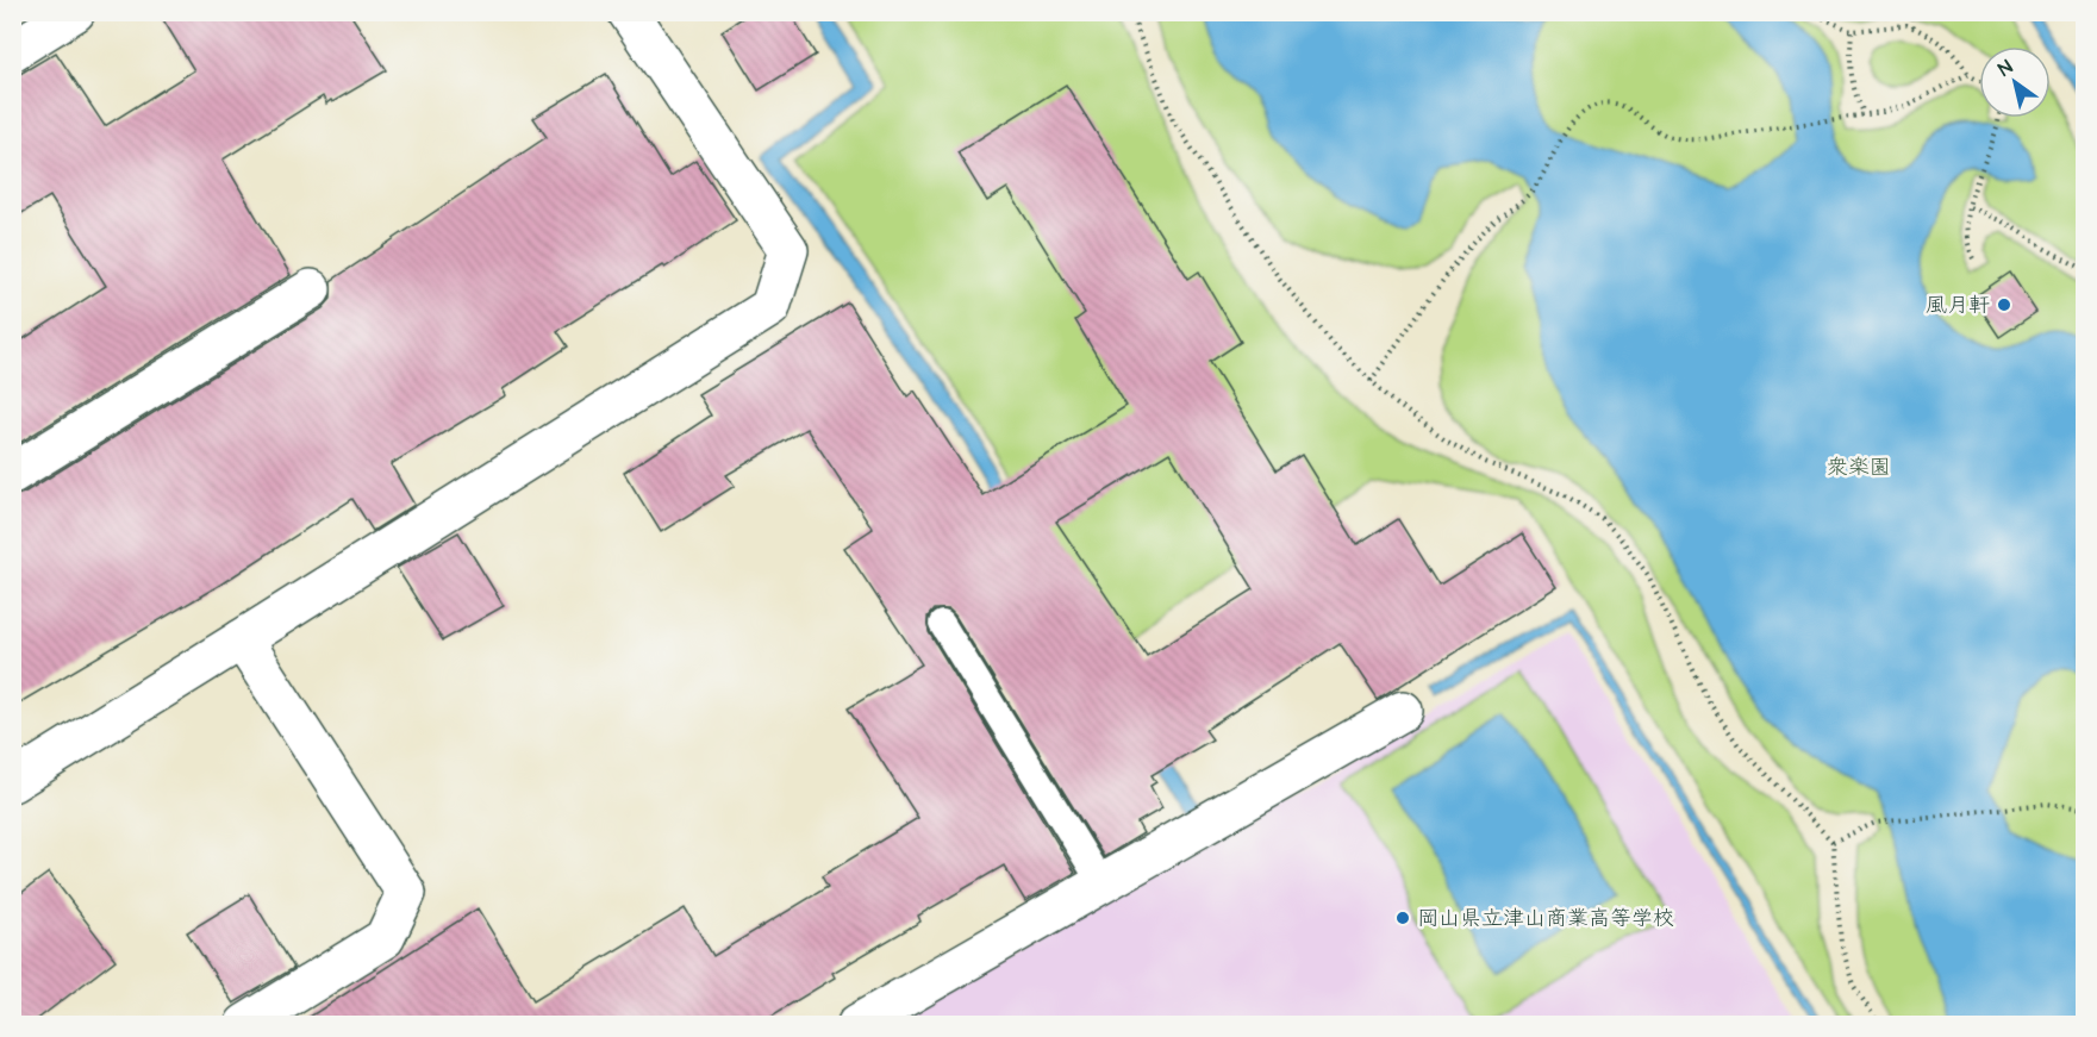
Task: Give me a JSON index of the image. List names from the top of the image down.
{
  "parks": ["衆楽園"],
  "places": ["風月軒", "岡山県立津山商業高等学校"],
  "north": "top left"
}
